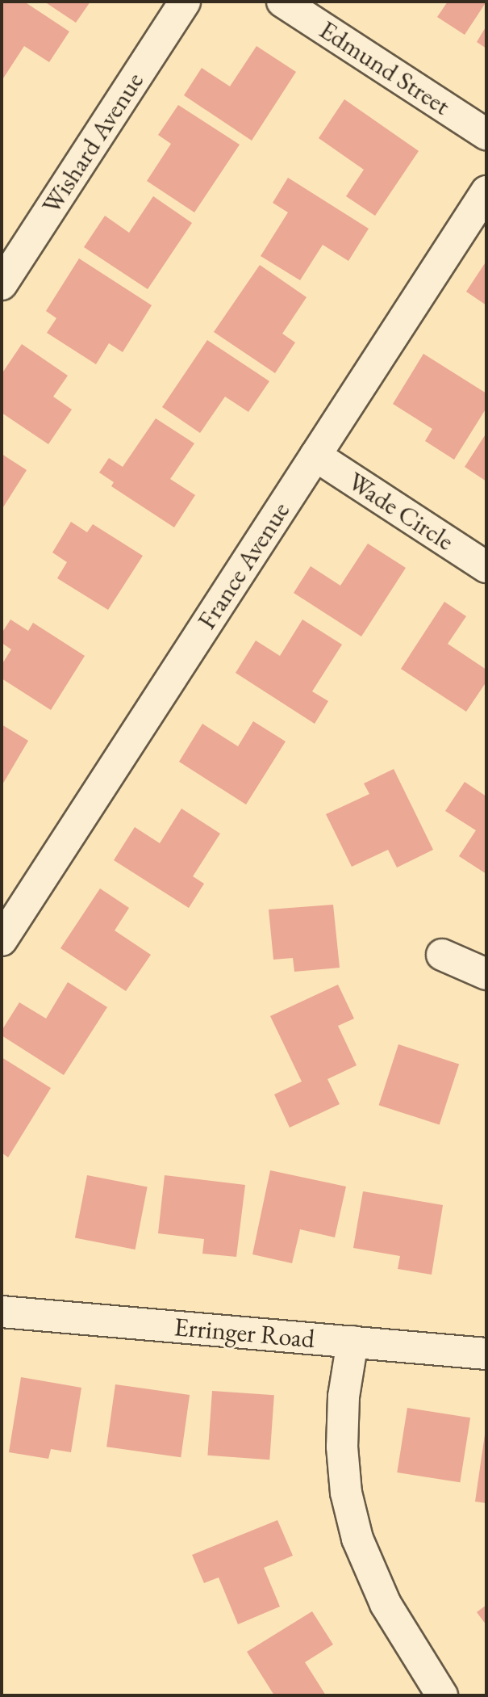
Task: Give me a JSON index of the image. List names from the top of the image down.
{
  "streets": {
    "street": [
      "Edmund Street",
      "Wishard Avenue",
      "Wade Circle",
      "France Avenue",
      "Erringer Road"
    ]
  },
  "crossings": [
    ["Wade Circle", "France Avenue"]
  ]
}
